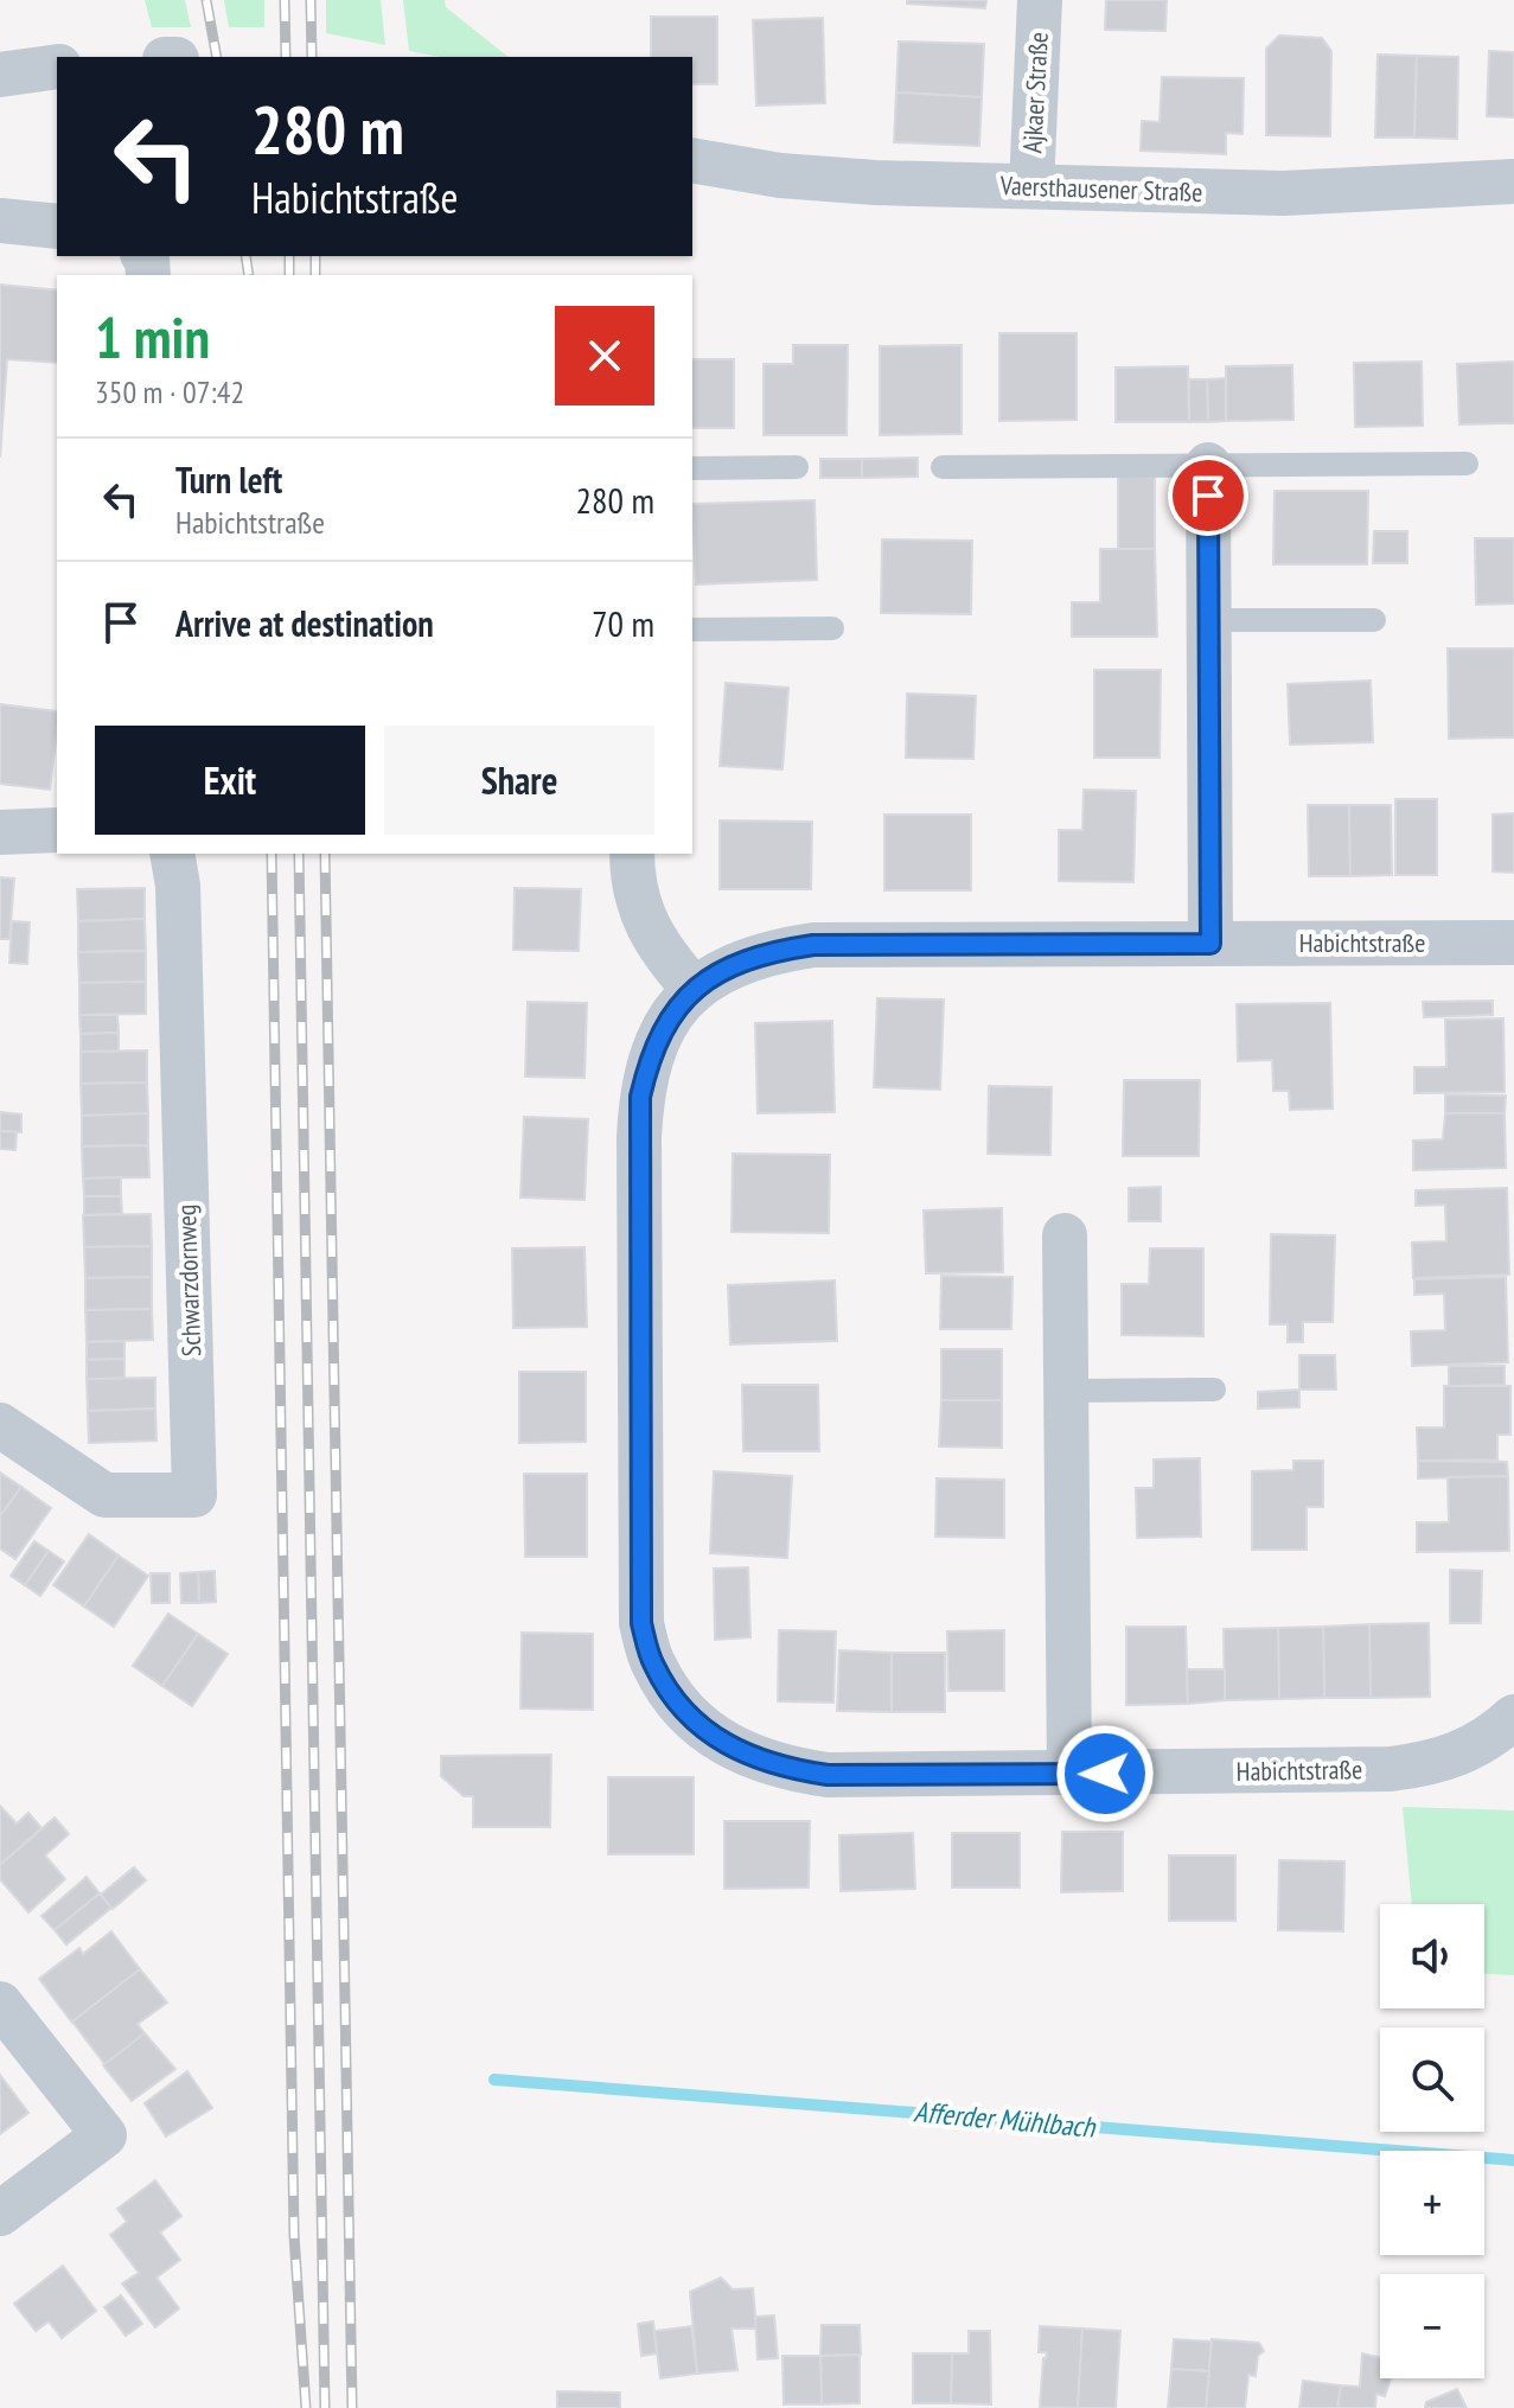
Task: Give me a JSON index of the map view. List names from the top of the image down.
{
  "streets": {
    "street": [
      "Ajkaer Straße",
      "Vaersthausener Straße",
      "Habichtstraße",
      "Schwarzdornweg"
    ]
  },
  "crossings": [
    ["Ajkaer Straße", "Vaersthausener Straße"]
  ],
  "water": ["Afferder Mühlbach"],
  "page": {
    "turn": ["280 m", "Habichtstraße"],
    "heading": ["1 min", "350 m · 07:42"],
    "list": [
      {
        "name": "Turn left",
        "note": "Habichtstraße",
        "value": "280 m"
      },
      {
        "name": "Arrive at destination",
        "value": "70 m"
      }
    ],
    "buttons": ["Exit", "Share"],
    "map_buttons": ["+", "−"]
  }
}
